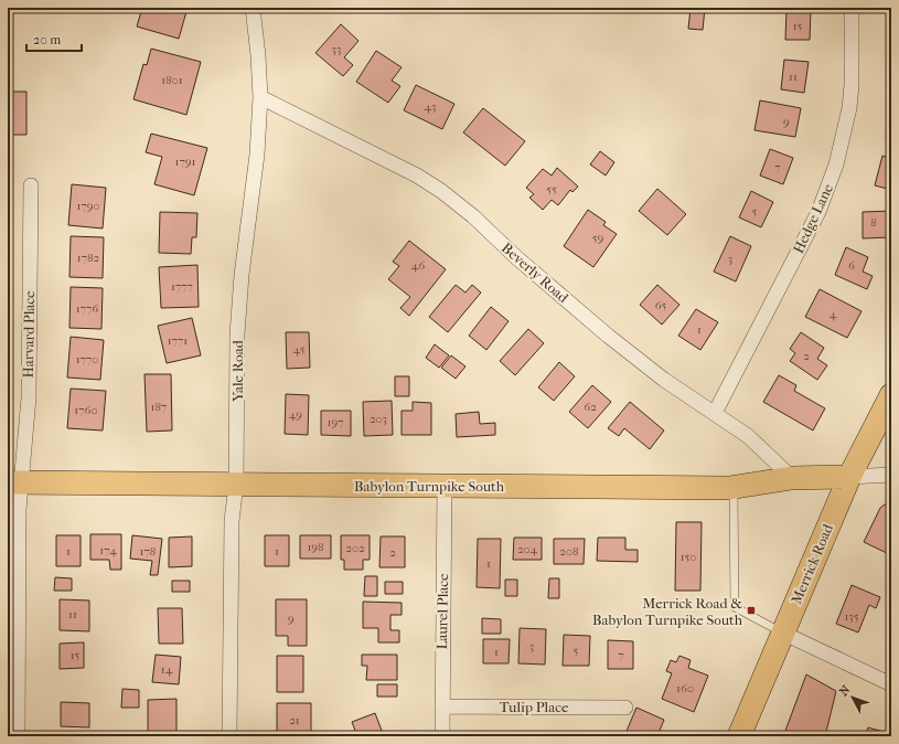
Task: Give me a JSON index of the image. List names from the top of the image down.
{
  "streets": {
    "main road": ["Babylon Turnpike South", "Merrick Road"],
    "street": [
      "Hedge Lane",
      "Beverly Road",
      "Harvard Place",
      "Yale Road",
      "Laurel Place",
      "Tulip Place"
    ]
  },
  "crossings": [
    ["Hedge Lane", "Beverly Road"],
    ["Beverly Road", "Yale Road"],
    ["Beverly Road", "Babylon Turnpike South"],
    ["Harvard Place", "Babylon Turnpike South"],
    ["Yale Road", "Babylon Turnpike South"],
    ["Babylon Turnpike South", "Merrick Road"],
    ["Babylon Turnpike South", "Laurel Place"],
    ["Laurel Place", "Tulip Place"]
  ],
  "places": {
    "transit": ["Merrick Road & Babylon Turnpike South"]
  },
  "house_numbers": [
    "15",
    "33",
    "11",
    "1801",
    "43",
    "9",
    "1791",
    "7",
    "55",
    "1790",
    "5",
    "8",
    "59",
    "1782",
    "3",
    "46",
    "6",
    "1777",
    "65",
    "1776",
    "4",
    "1",
    "1771",
    "45",
    "2",
    "1770",
    "187",
    "62",
    "1760",
    "49",
    "203",
    "197",
    "198",
    "202",
    "204",
    "174",
    "1",
    "178",
    "1",
    "208",
    "2",
    "150",
    "1",
    "11",
    "135",
    "9",
    "3",
    "5",
    "1",
    "15",
    "7",
    "14",
    "160",
    "21"
  ],
  "scale_bar": "20 m",
  "north": "top left"
}
